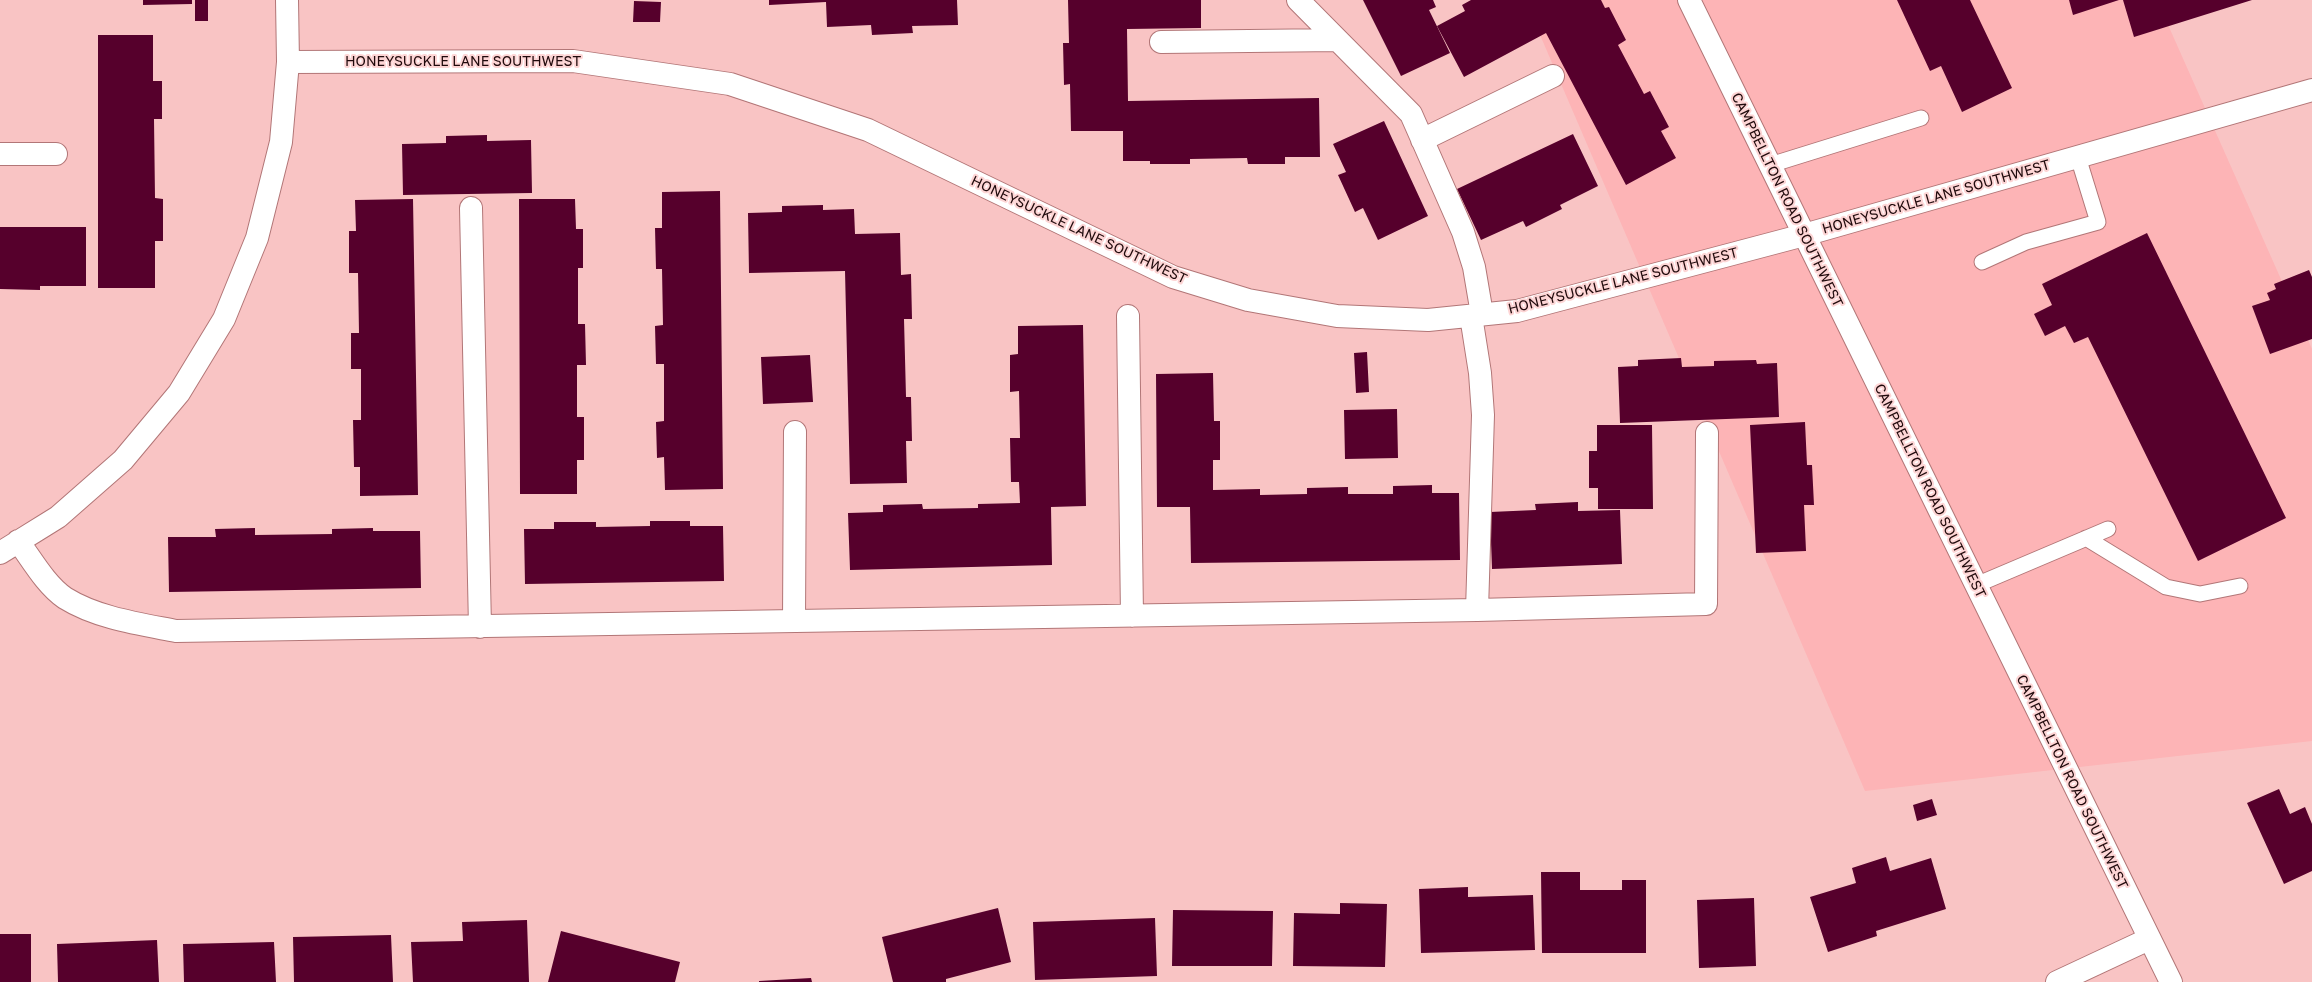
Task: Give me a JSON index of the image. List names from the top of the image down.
{
  "streets": {
    "street": ["HONEYSUCKLE LANE SOUTHWEST", "CAMPBELLTON ROAD SOUTHWEST"]
  },
  "crossings": [
    ["HONEYSUCKLE LANE SOUTHWEST", "CAMPBELLTON ROAD SOUTHWEST"]
  ]
}
